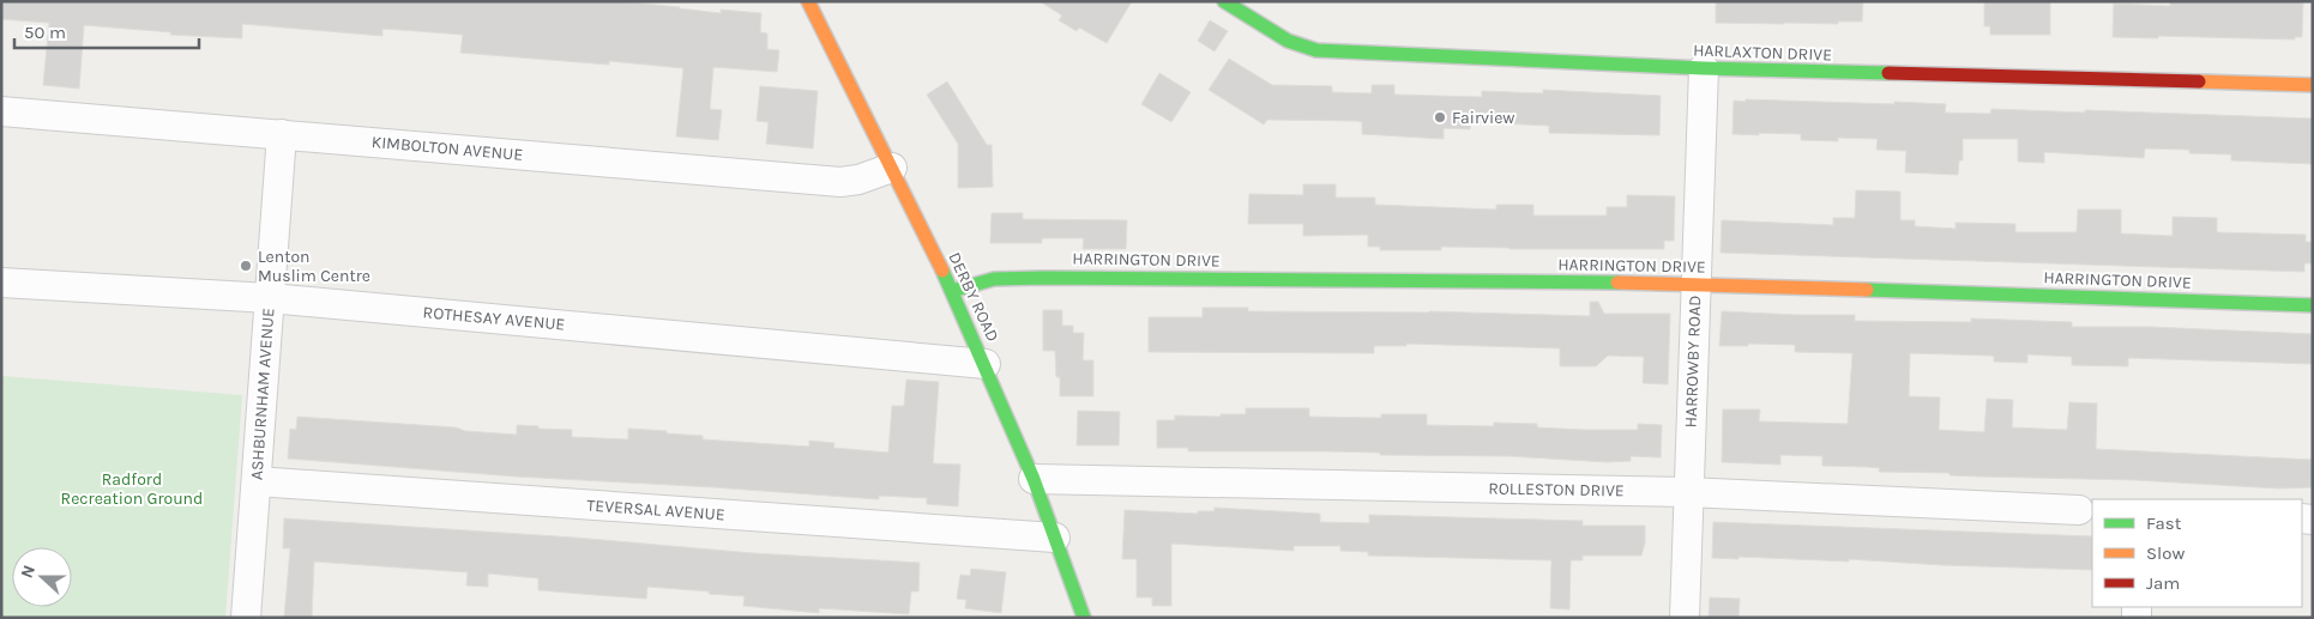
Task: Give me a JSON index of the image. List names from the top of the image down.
{
  "streets": {
    "street": [
      "HARLAXTON DRIVE",
      "KIMBOLTON AVENUE",
      "HARRINGTON DRIVE",
      "DERBY ROAD",
      "ROTHESAY AVENUE",
      "HARROWBY ROAD",
      "ASHBURNHAM AVENUE",
      "ROLLESTON DRIVE",
      "TEVERSAL AVENUE"
    ]
  },
  "crossings": [
    ["HARLAXTON DRIVE", "HARROWBY ROAD"],
    ["KIMBOLTON AVENUE", "DERBY ROAD"],
    ["KIMBOLTON AVENUE", "ASHBURNHAM AVENUE"],
    ["HARRINGTON DRIVE", "DERBY ROAD"],
    ["HARRINGTON DRIVE", "HARROWBY ROAD"],
    ["DERBY ROAD", "ROTHESAY AVENUE"],
    ["DERBY ROAD", "ROLLESTON DRIVE"],
    ["DERBY ROAD", "TEVERSAL AVENUE"],
    ["ROTHESAY AVENUE", "ASHBURNHAM AVENUE"],
    ["HARROWBY ROAD", "ROLLESTON DRIVE"],
    ["ASHBURNHAM AVENUE", "TEVERSAL AVENUE"]
  ],
  "parks": ["Radford Recreation Ground"],
  "places": ["Fairview", "Lenton Muslim Centre"],
  "legend": ["Fast", "Slow", "Jam"],
  "scale_bar": "50 m",
  "north": "left"
}
